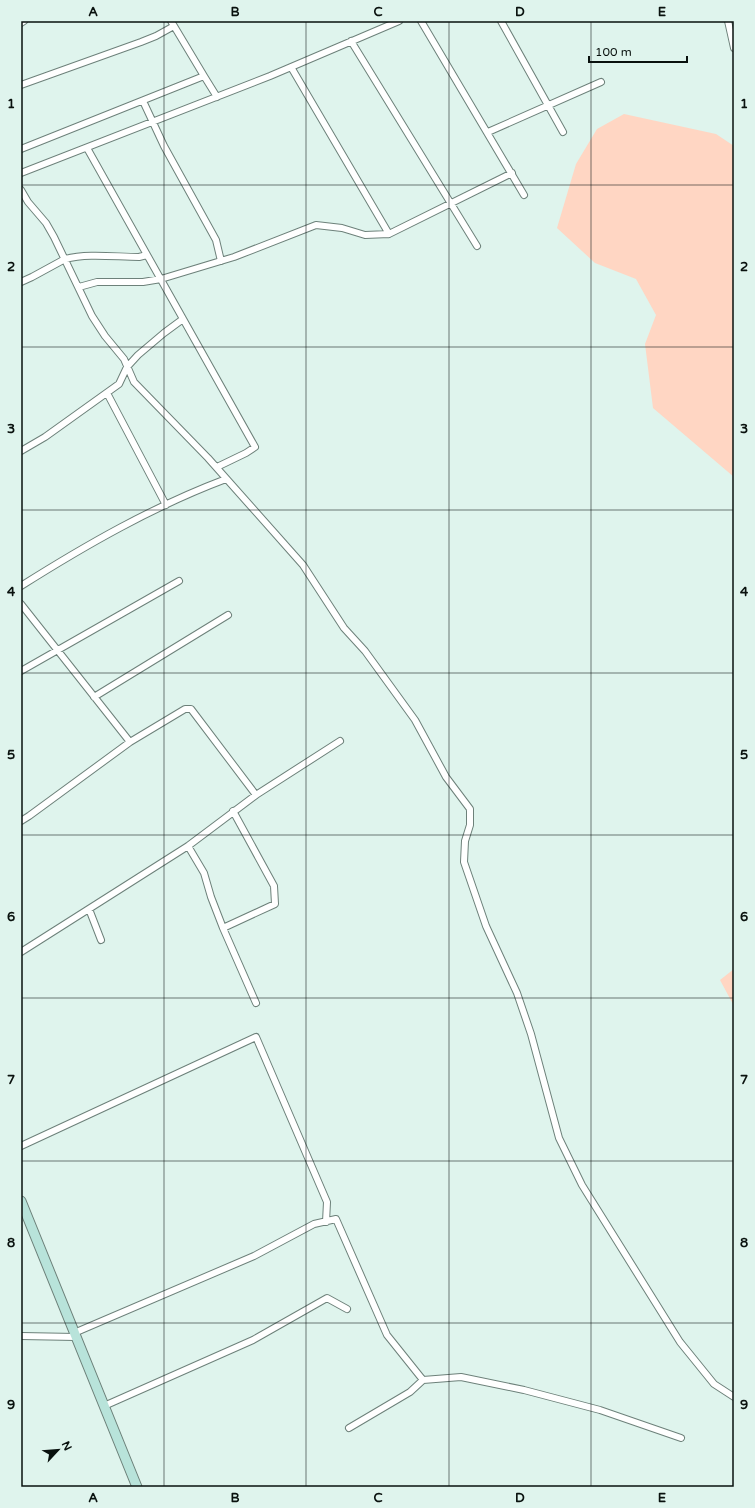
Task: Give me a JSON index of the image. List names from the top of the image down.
{
  "scale_bar": "100 m",
  "north": "top right",
  "grid": {
    "columns": [
      "A",
      "B",
      "C",
      "D",
      "E"
    ],
    "rows": [
      "1",
      "2",
      "3",
      "4",
      "5",
      "6",
      "7",
      "8",
      "9"
    ]
  }
}
